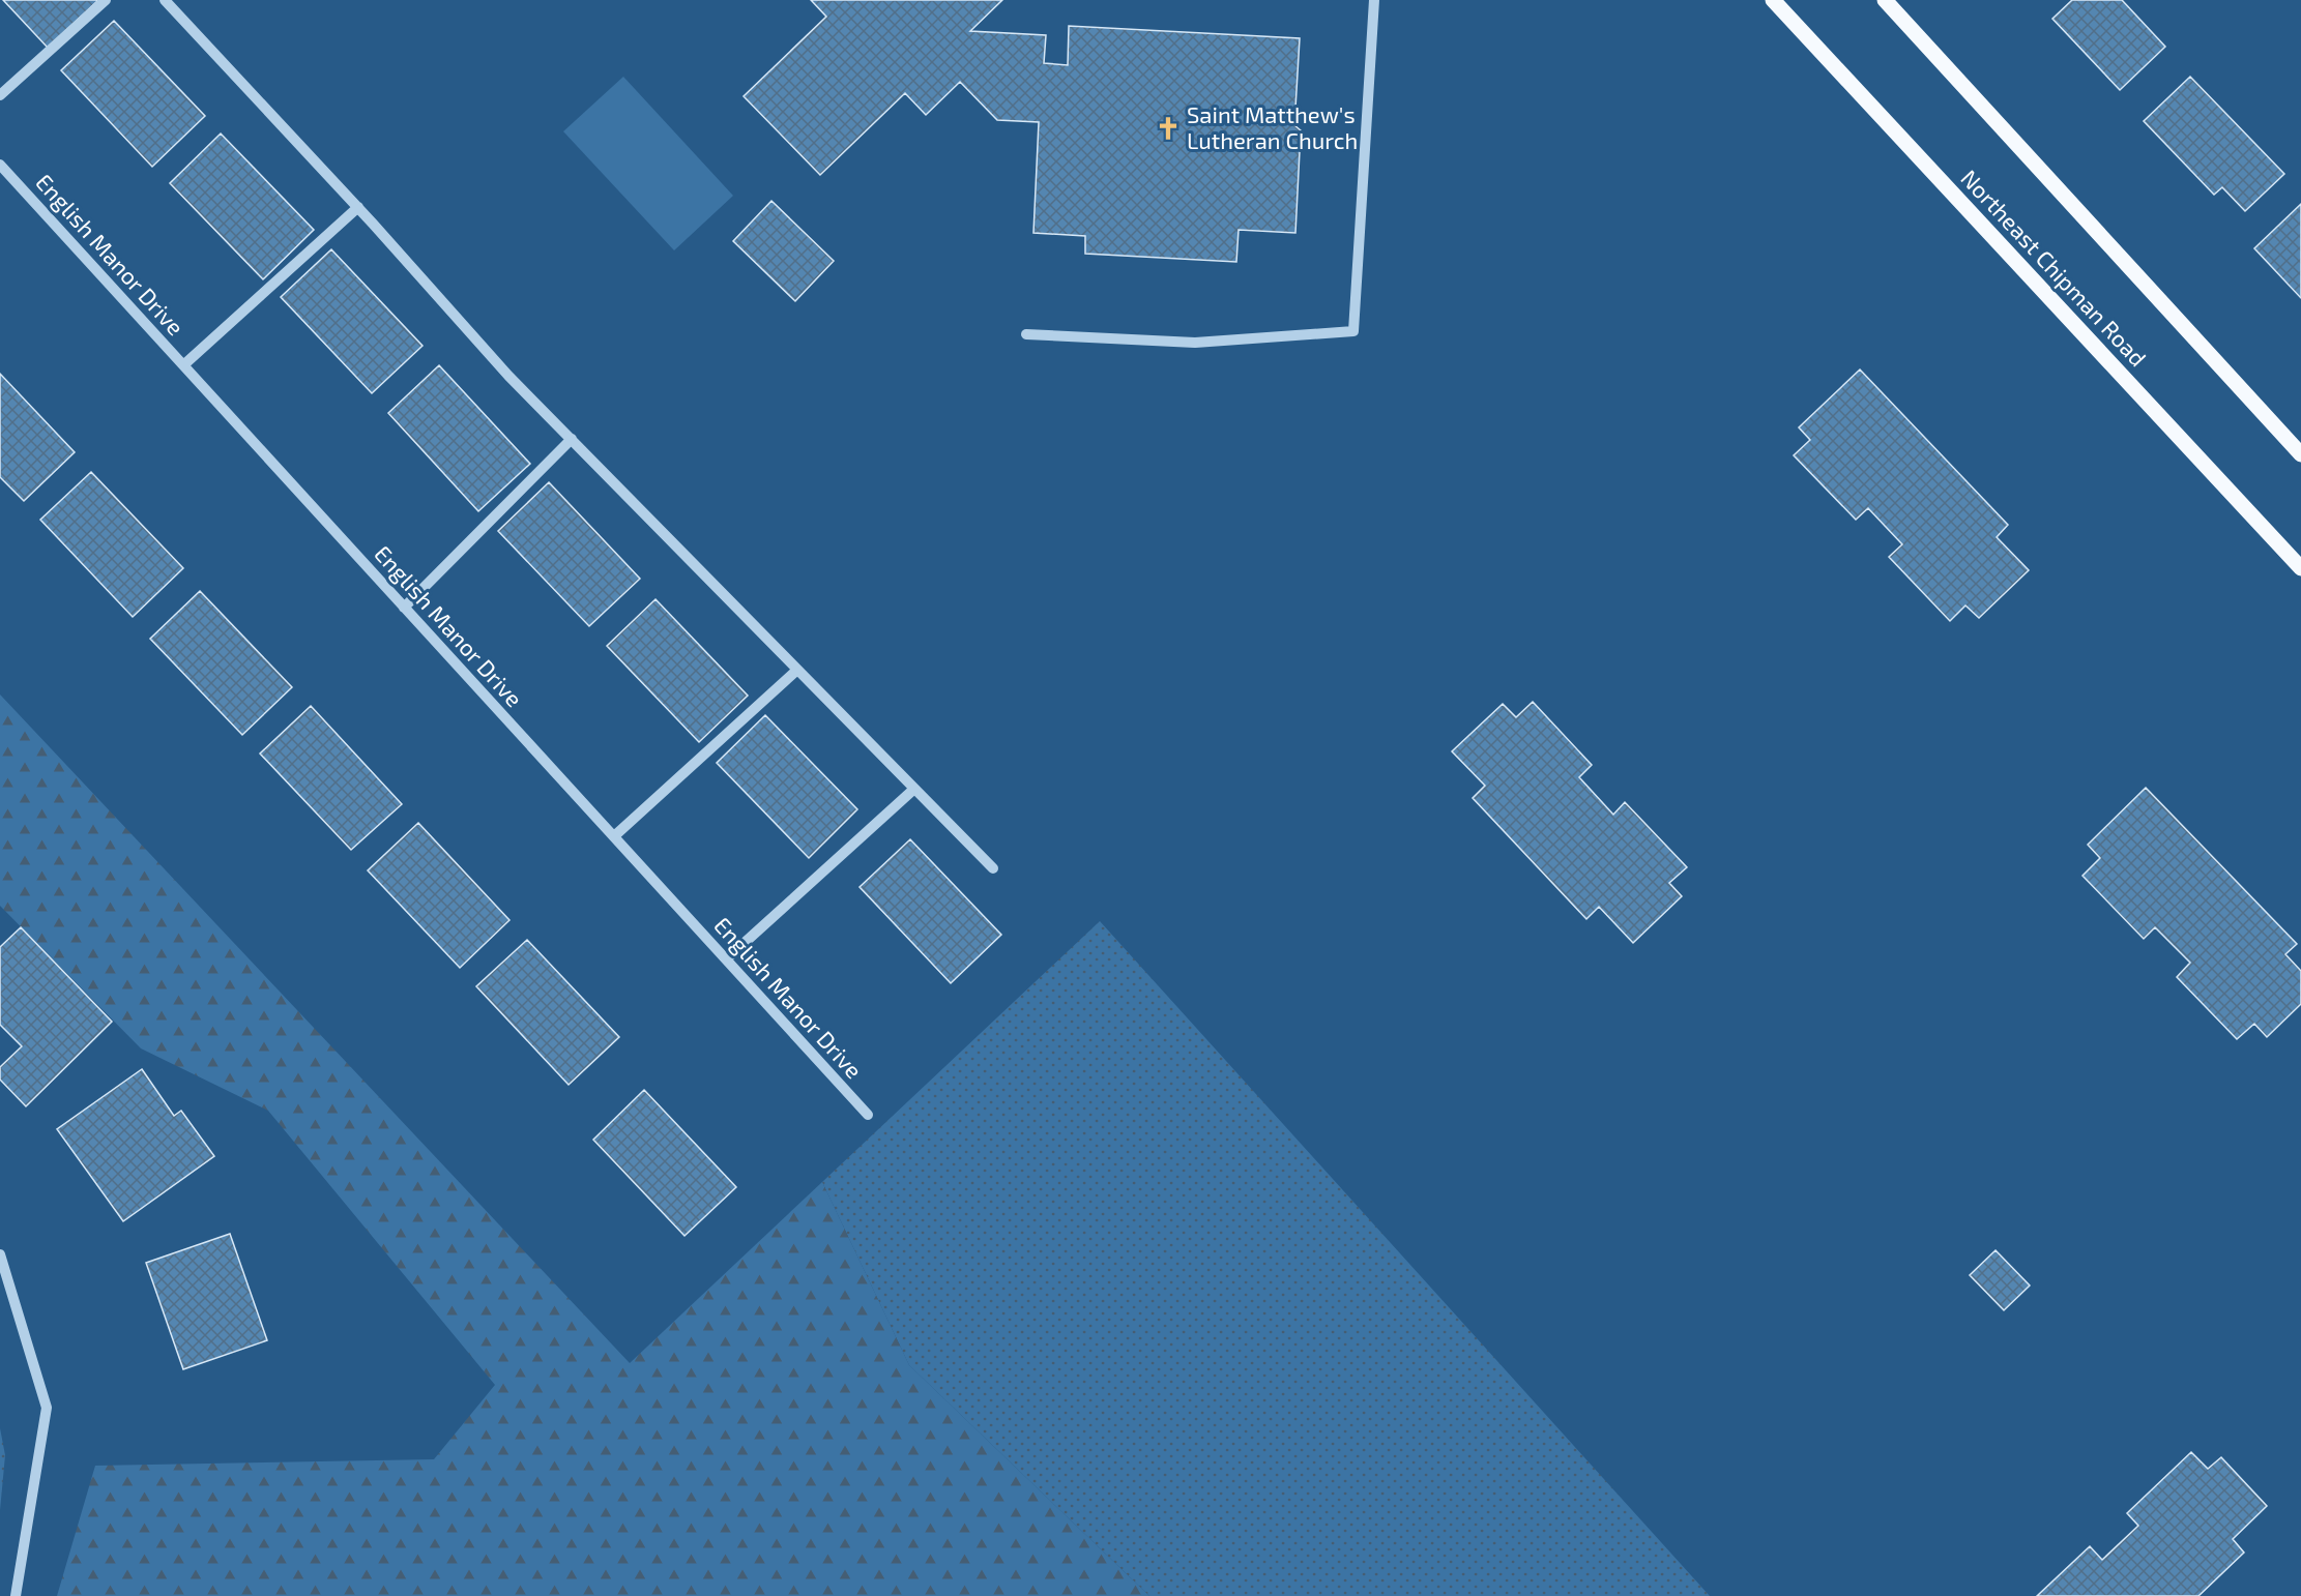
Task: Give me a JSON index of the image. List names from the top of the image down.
{
  "streets": {
    "main road": ["Northeast Chipman Road"],
    "street": ["English Manor Drive"]
  },
  "places": {
    "church": ["Saint Matthew's Lutheran Church"]
  }
}
